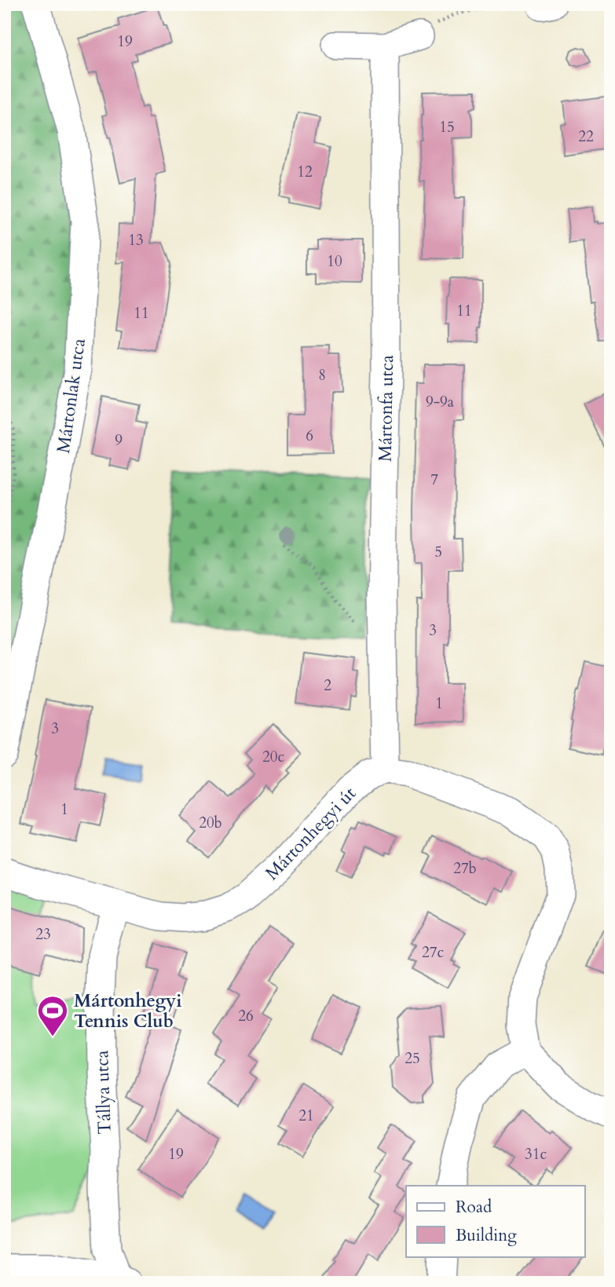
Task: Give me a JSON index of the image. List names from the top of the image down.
{
  "streets": {
    "street": [
      "Mártonlak utca",
      "Mártonfa utca",
      "Mártonhegyi út",
      "Tállya utca"
    ]
  },
  "crossings": [
    ["Mártonfa utca", "Mártonhegyi út"],
    ["Mártonhegyi út", "Tállya utca"]
  ],
  "places": {
    "sports": ["Mártonhegyi Tennis Club"]
  },
  "house_numbers": [
    "19",
    "15",
    "22",
    "12",
    "13",
    "10",
    "11",
    "11",
    "8",
    "9-9a",
    "6",
    "9",
    "7",
    "5",
    "3",
    "2",
    "1",
    "3",
    "20c",
    "1",
    "20b",
    "27b",
    "23",
    "27c",
    "26",
    "25",
    "21",
    "19",
    "31c"
  ],
  "legend": ["Road", "Building"]
}
